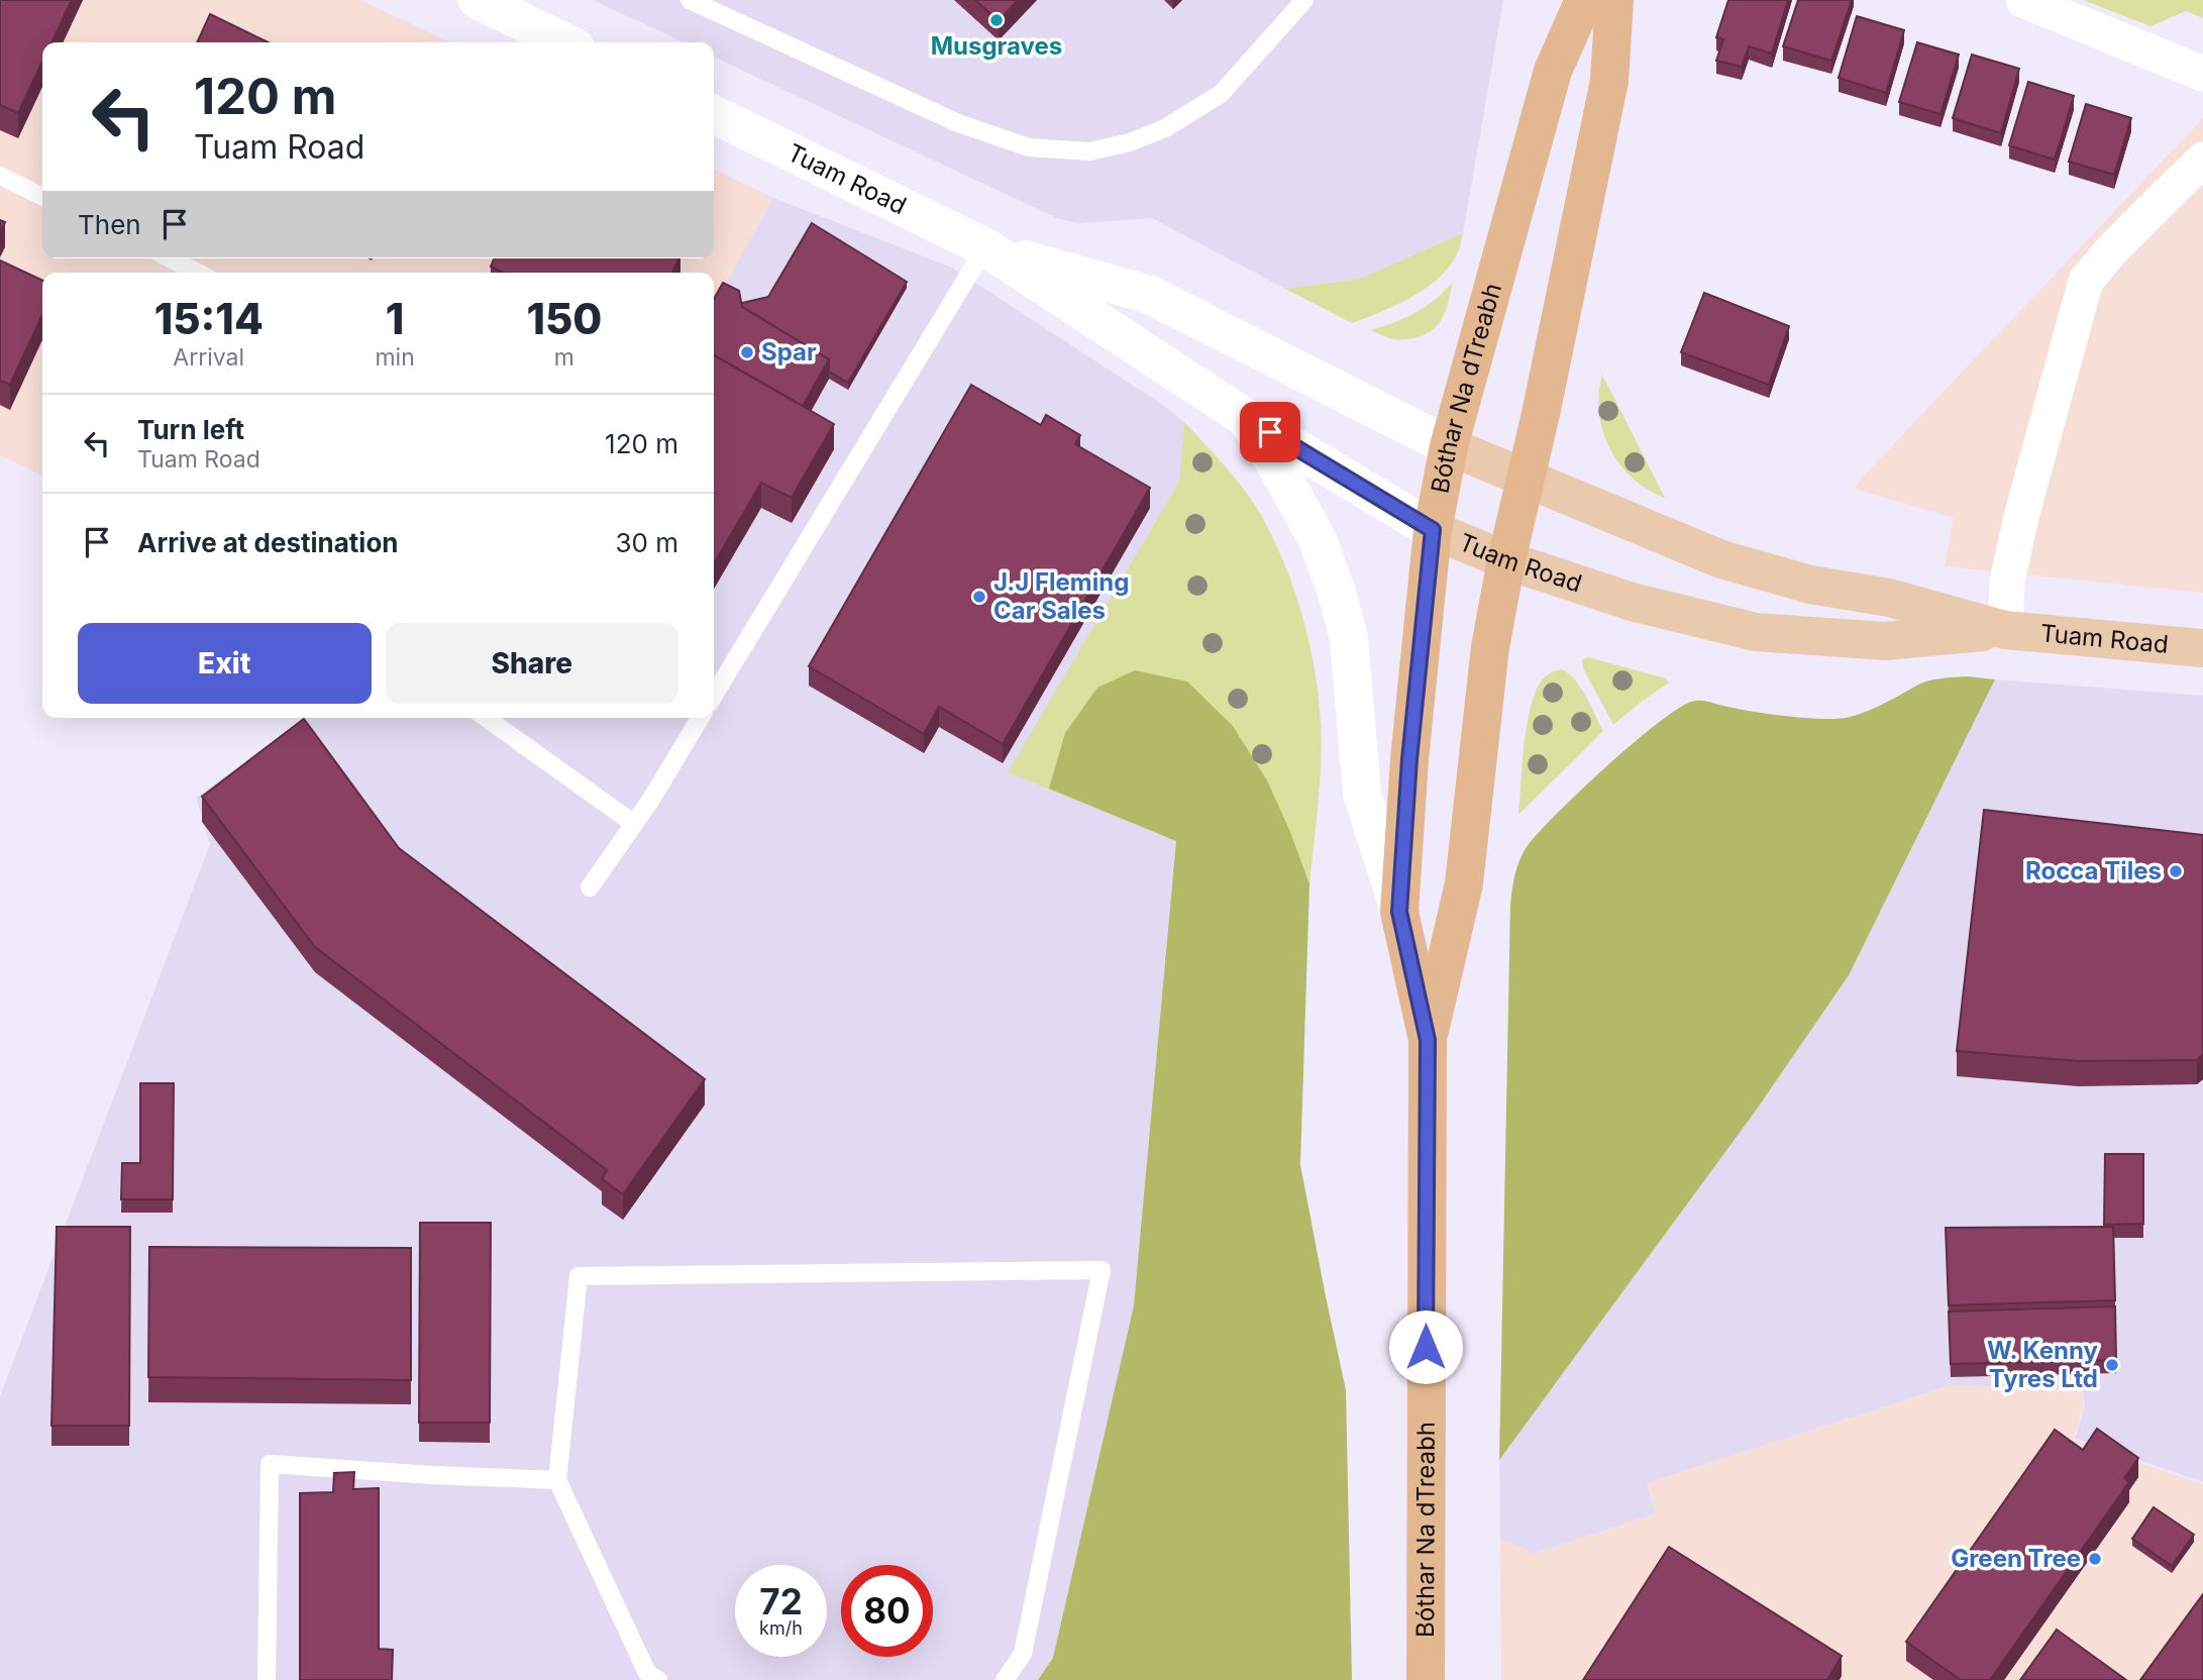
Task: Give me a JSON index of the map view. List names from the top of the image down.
{
  "streets": {
    "highway": ["Bóthar Na dTreabh"],
    "main road": ["Tuam Road"]
  },
  "crossings": [
    ["Tuam Road", "Bóthar Na dTreabh"]
  ],
  "places": [
    "Musgraves",
    "Spar",
    "J.J Fleming Car Sales",
    "Rocca Tiles",
    "W. Kenny Tyres Ltd",
    "Green Tree"
  ],
  "page": {
    "turn": ["120 m", "Tuam Road"],
    "then": "Then",
    "eta": [
      "15:14",
      "Arrival",
      "1",
      "min",
      "150",
      "m"
    ],
    "list": [
      {
        "name": "Turn left",
        "note": "Tuam Road",
        "value": "120 m"
      },
      {
        "name": "Arrive at destination",
        "value": "30 m"
      }
    ],
    "buttons": ["Exit", "Share"],
    "speed": "72 km/h",
    "limit": "80"
  }
}
